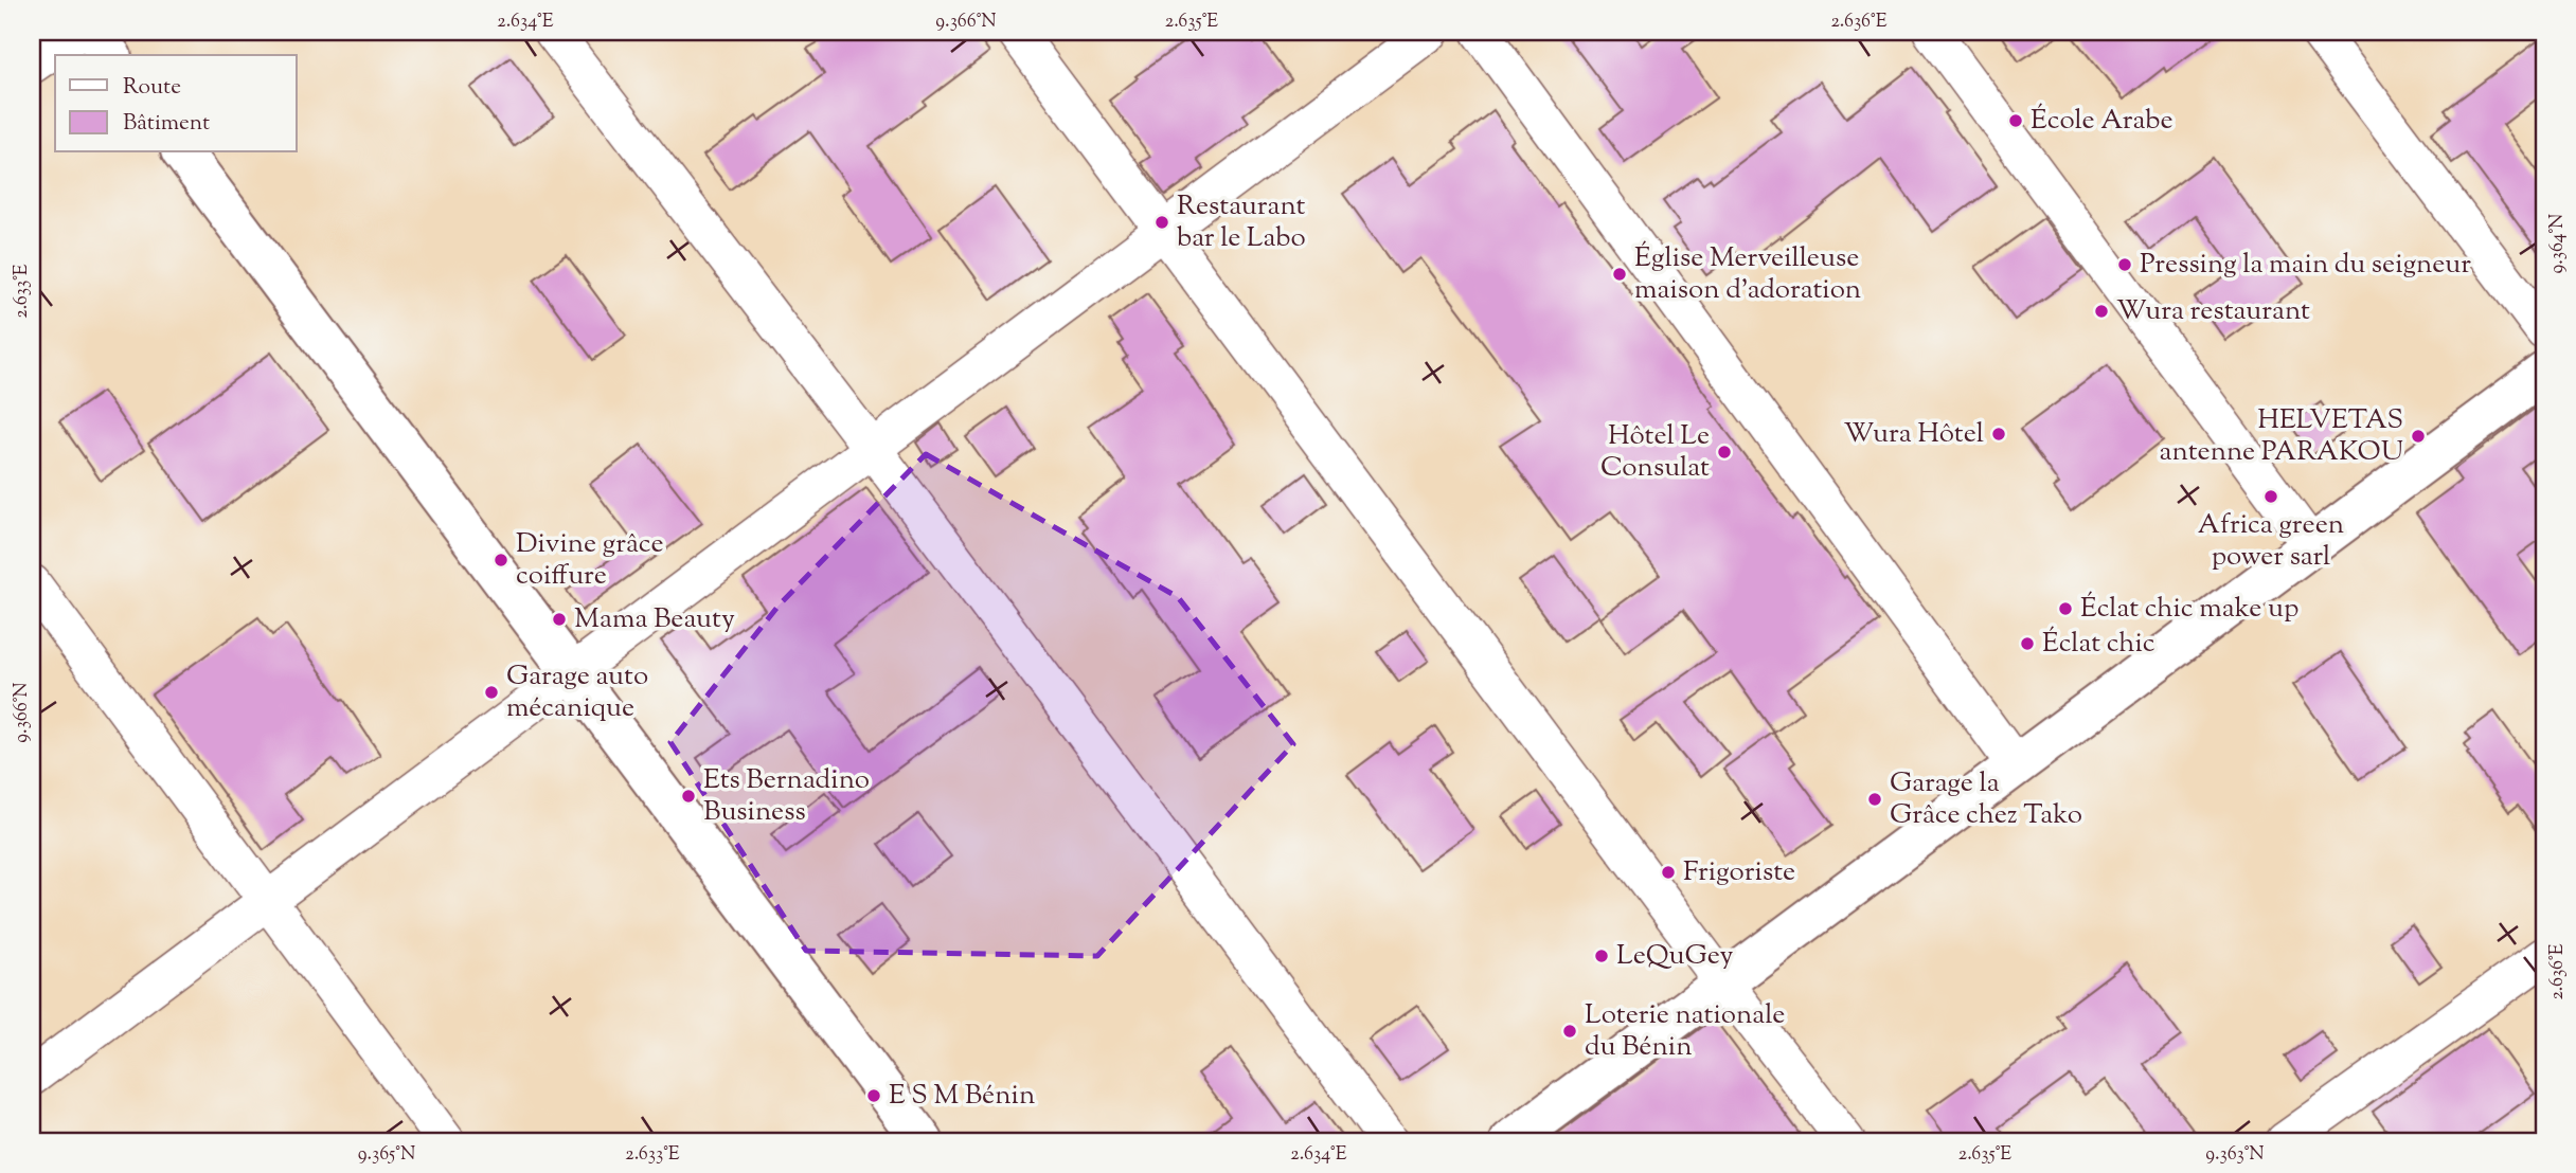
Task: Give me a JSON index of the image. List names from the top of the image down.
{
  "places": [
    "École Arabe",
    "Restaurant bar le Labo",
    "Pressing la main du seigneur",
    "Église Merveilleuse maison d'adoration",
    "Wura restaurant",
    "Wura Hôtel",
    "HELVETAS antenne PARAKOU",
    "Hôtel Le Consulat",
    "Africa green power sarl",
    "Divine grâce coiffure",
    "Éclat chic make up",
    "Mama Beauty",
    "Éclat chic",
    "Garage auto mécanique",
    "Ets Bernadino Business",
    "Garage la Grâce chez Tako",
    "Frigoriste",
    "LeQuGey",
    "Loterie nationale du Bénin",
    "E S M Bénin"
  ],
  "legend": ["Route", "Bâtiment"],
  "coordinates": [
    "2.634°E",
    "9.366°N",
    "2.635°E",
    "2.636°E",
    "9.364°N",
    "2.633°E",
    "9.365°N",
    "9.363°N"
  ]
}
